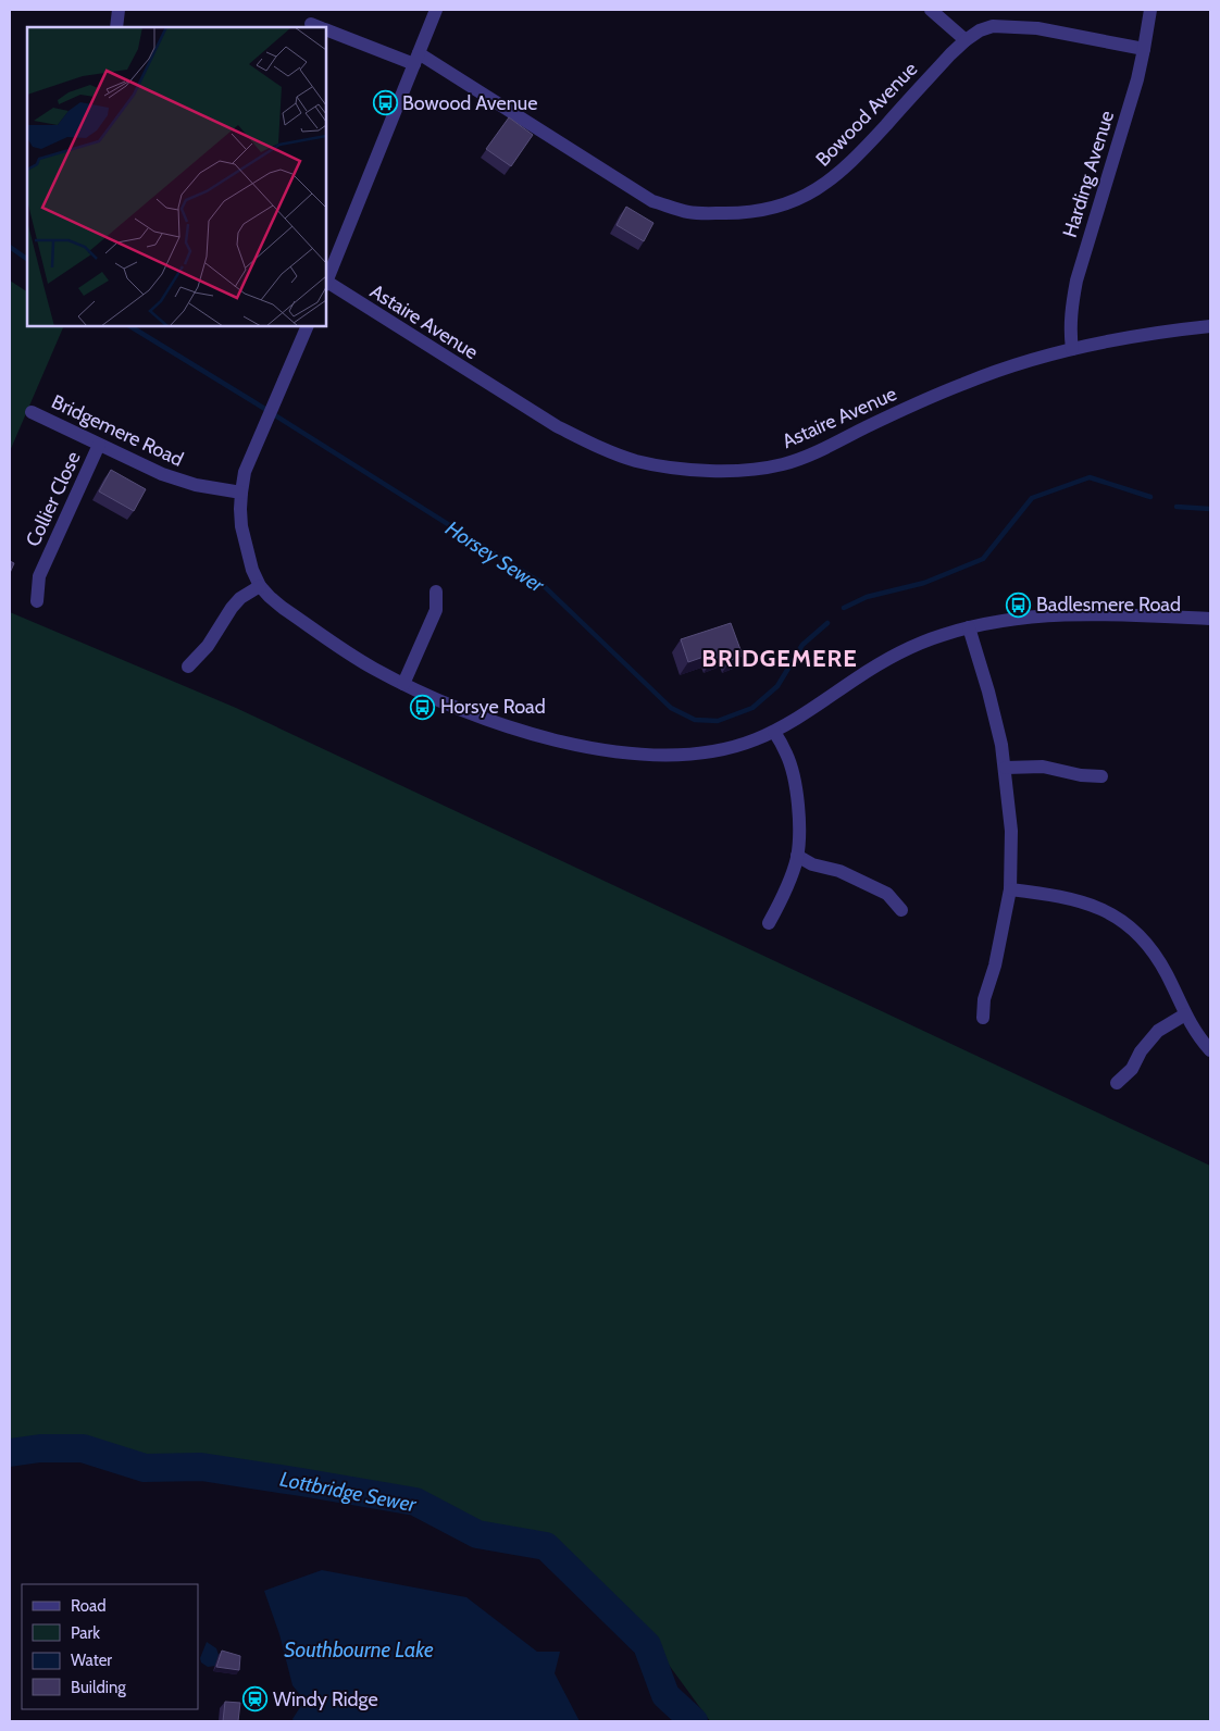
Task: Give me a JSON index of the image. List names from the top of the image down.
{
  "streets": {
    "street": [
      "Bowood Avenue",
      "Harding Avenue",
      "Astaire Avenue",
      "Bridgemere Road",
      "Collier Close"
    ]
  },
  "crossings": [
    ["Bowood Avenue", "Harding Avenue"],
    ["Harding Avenue", "Astaire Avenue"],
    ["Bridgemere Road", "Collier Close"]
  ],
  "districts": ["BRIDGEMERE"],
  "water": ["Horsey Sewer", "Lottbridge Sewer", "Southbourne Lake"],
  "places": {
    "bus stop": ["Bowood Avenue", "Badlesmere Road", "Horsye Road"],
    "station": ["Windy Ridge"]
  },
  "legend": [
    "Road",
    "Park",
    "Water",
    "Building"
  ]
}
